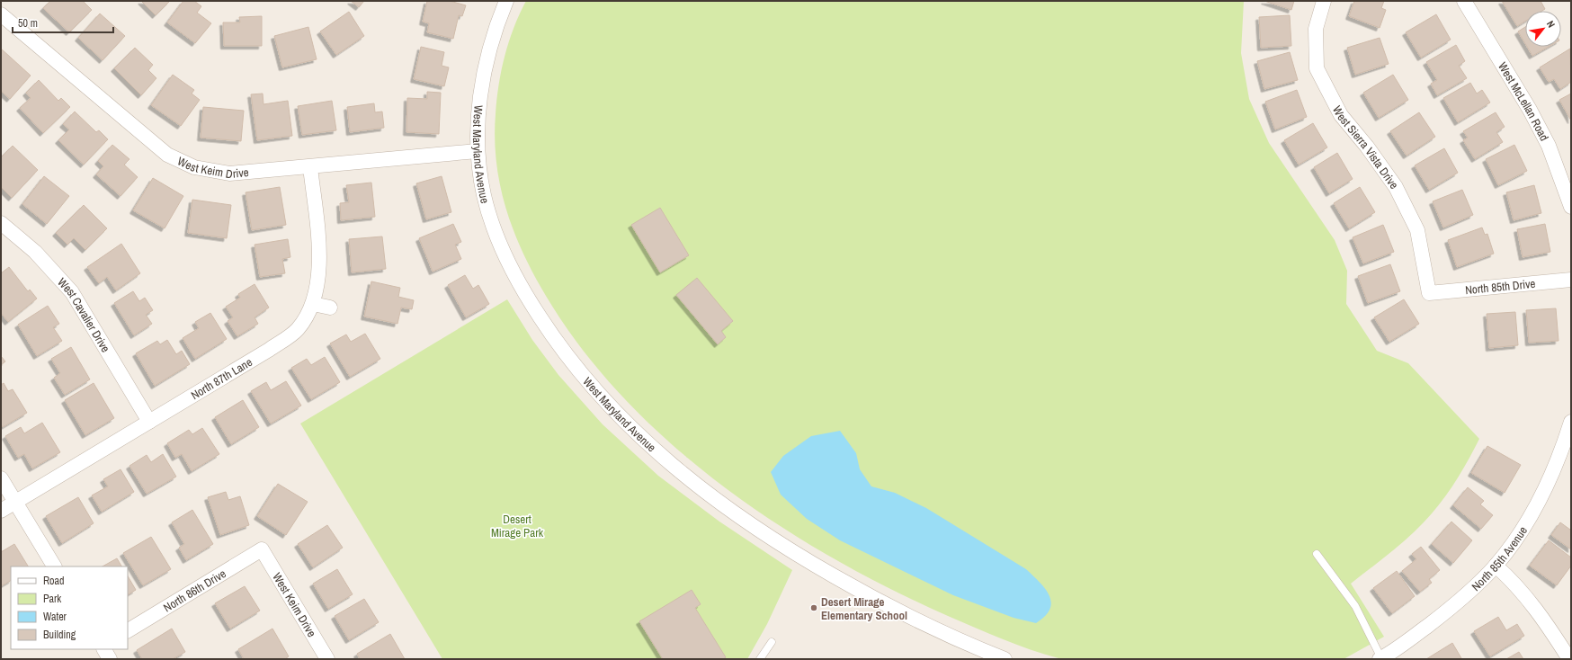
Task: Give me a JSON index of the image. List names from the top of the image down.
{
  "streets": {
    "street": [
      "West McLellan Road",
      "West Sierra Vista Drive",
      "West Maryland Avenue",
      "West Keim Drive",
      "North 85th Drive",
      "West Cavalier Drive",
      "North 87th Lane",
      "North 85th Avenue",
      "North 86th Drive"
    ]
  },
  "crossings": [
    ["West Sierra Vista Drive", "North 85th Drive"],
    ["West Maryland Avenue", "West Keim Drive"],
    ["West Keim Drive", "North 87th Lane"],
    ["West Keim Drive", "North 86th Drive"],
    ["West Cavalier Drive", "North 87th Lane"]
  ],
  "parks": ["Desert Mirage Park"],
  "places": ["Desert Mirage Elementary School"],
  "legend": [
    "Road",
    "Park",
    "Water",
    "Building"
  ],
  "scale_bar": "50 m",
  "north": "top right"
}
